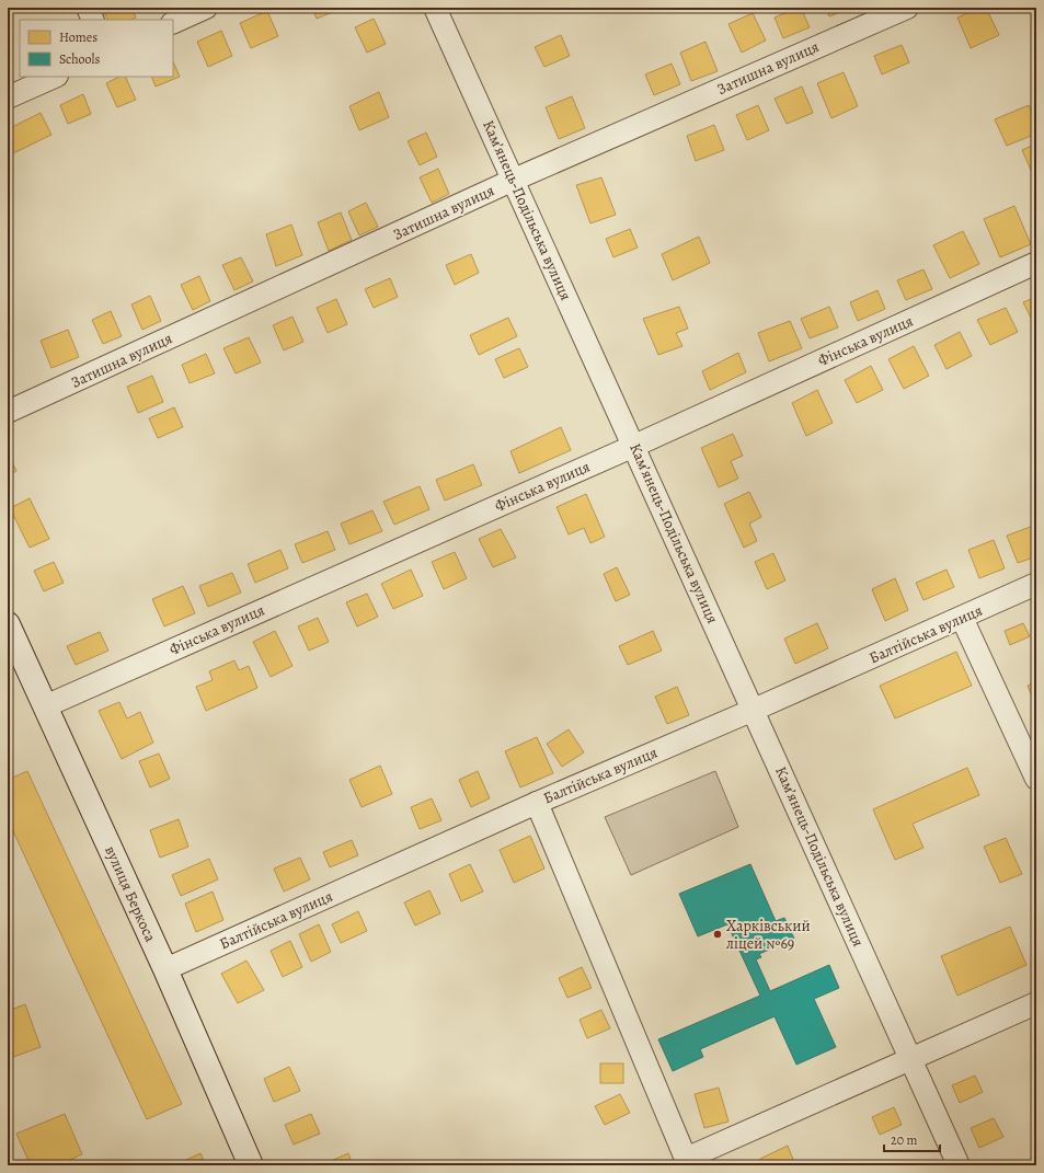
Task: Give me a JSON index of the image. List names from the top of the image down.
{
  "streets": {
    "street": [
      "Затишна вулиця",
      "Кам’янець-Подільська вулиця",
      "Фінська вулиця",
      "Балтійська вулиця",
      "вулиця Беркоса"
    ]
  },
  "crossings": [
    ["Затишна вулиця", "Кам’янець-Подільська вулиця"],
    ["Кам’янець-Подільська вулиця", "Фінська вулиця"],
    ["Кам’янець-Подільська вулиця", "Балтійська вулиця"],
    ["Фінська вулиця", "вулиця Беркоса"],
    ["Балтійська вулиця", "вулиця Беркоса"]
  ],
  "places": ["Харківський ліцей №69"],
  "legend": ["Homes", "Schools"],
  "scale_bar": "20 m"
}
